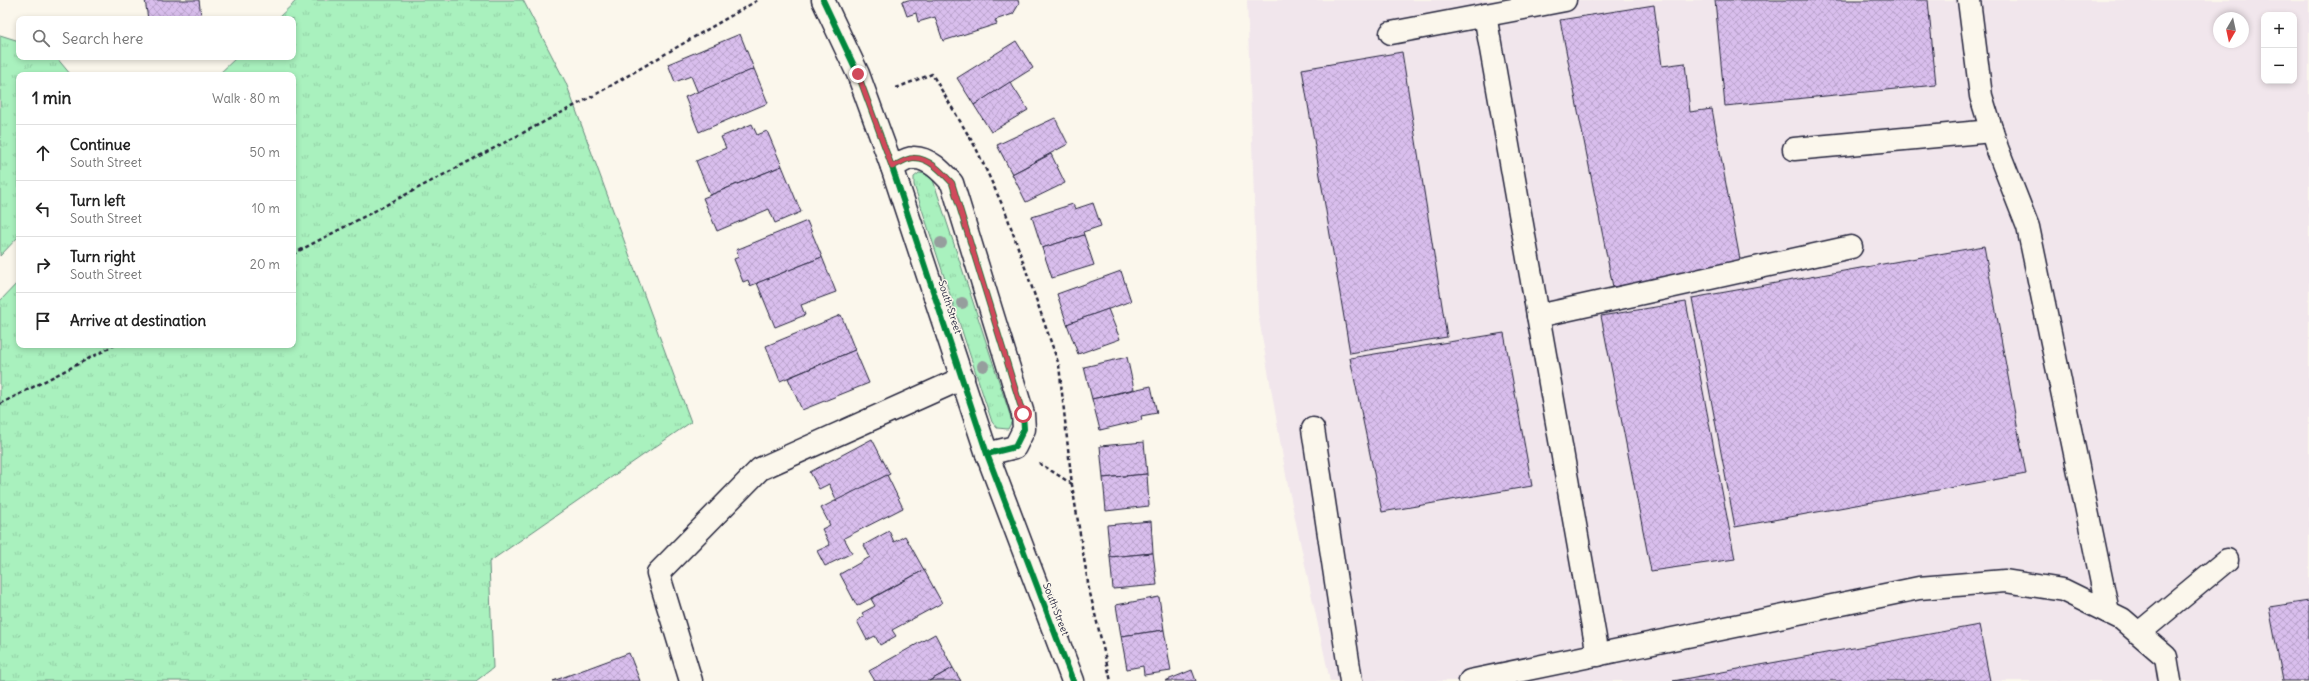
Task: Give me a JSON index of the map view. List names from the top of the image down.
{
  "streets": {
    "street": ["South Street"]
  },
  "north": "bottom",
  "page": {
    "map_buttons": ["+", "−"],
    "search": "Search here",
    "heading": ["1 min", "Walk · 80 m"],
    "list": [
      ["Continue", "South Street", "50 m"],
      ["Turn left", "South Street", "10 m"],
      ["Turn right", "South Street", "20 m"],
      "Arrive at destination"
    ]
  }
}
